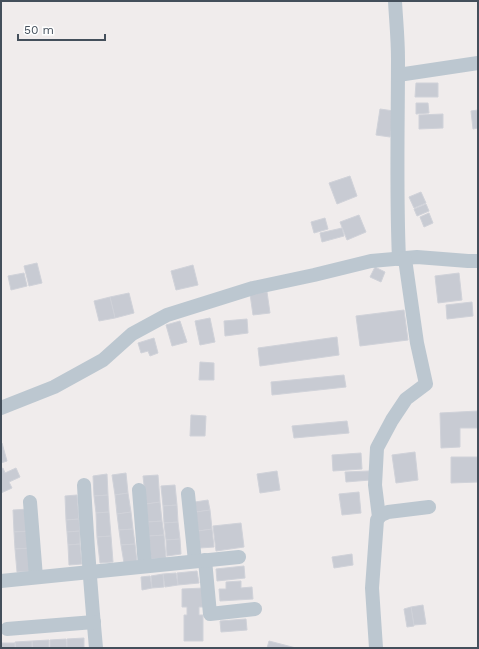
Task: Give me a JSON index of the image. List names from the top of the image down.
{
  "scale_bar": "50 m"
}
